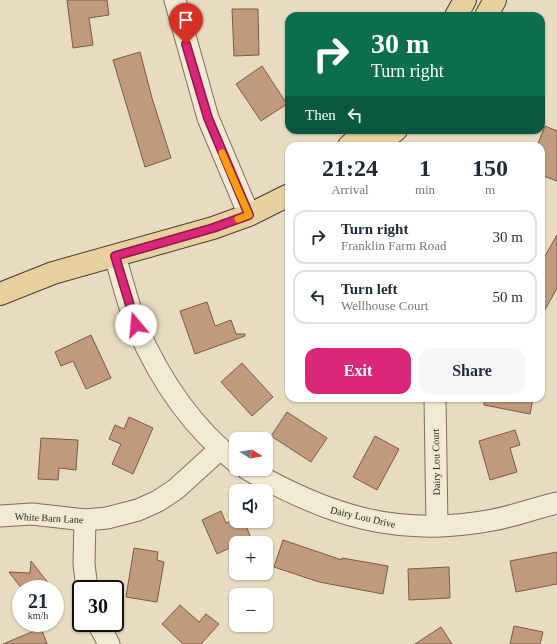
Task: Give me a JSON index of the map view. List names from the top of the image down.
{
  "streets": {
    "street": ["Dairy Lou Court", "Dairy Lou Drive", "White Barn Lane"]
  },
  "crossings": [
    ["Dairy Lou Court", "Dairy Lou Drive"]
  ],
  "north": "right",
  "page": {
    "turn": ["30 m", "Turn right"],
    "then": "Then",
    "eta": [
      "21:24",
      "Arrival",
      "1",
      "min",
      "150",
      "m"
    ],
    "list": [
      {
        "name": "Turn right",
        "note": "Franklin Farm Road",
        "value": "30 m"
      },
      {
        "name": "Turn left",
        "note": "Wellhouse Court",
        "value": "50 m"
      }
    ],
    "buttons": ["Exit", "Share"],
    "map_buttons": ["+", "−"],
    "speed": "21 km/h",
    "limit": "30"
  }
}
